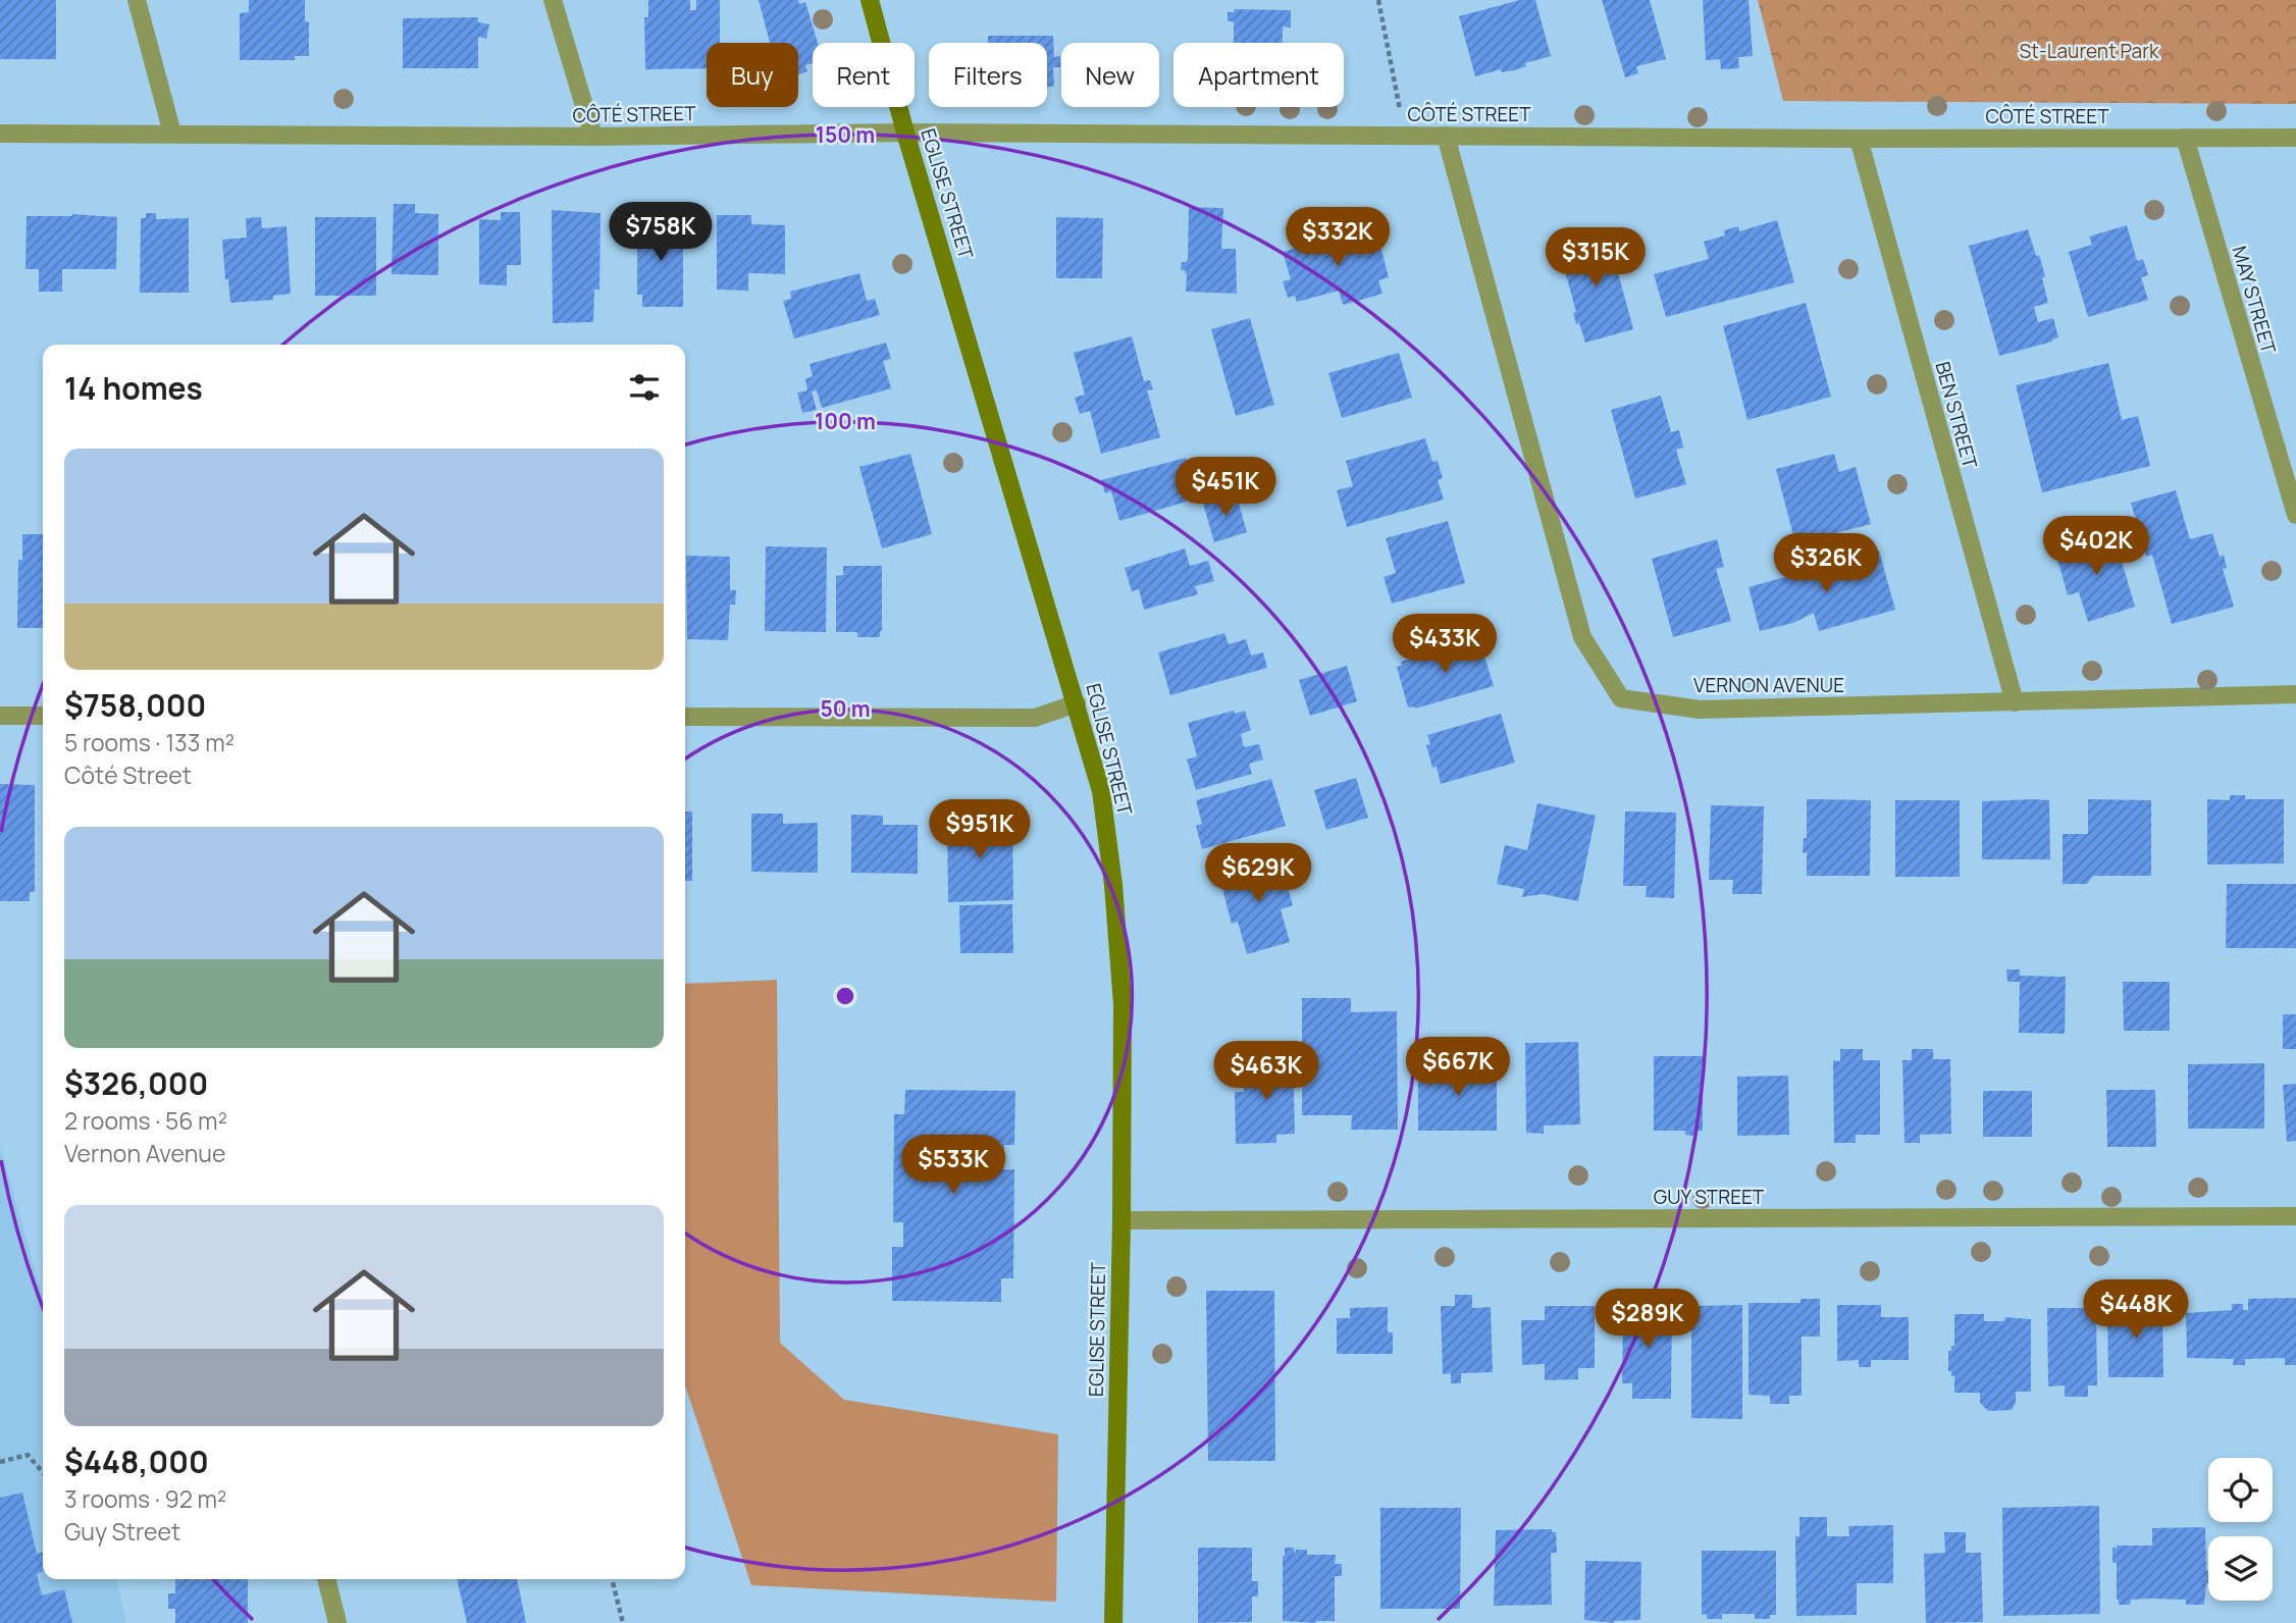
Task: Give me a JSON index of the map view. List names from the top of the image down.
{
  "streets": {
    "street": [
      "CÔTÉ STREET",
      "EGLISE STREET",
      "MAY STREET",
      "BEN STREET",
      "VERNON AVENUE",
      "GUY STREET"
    ]
  },
  "crossings": [
    ["CÔTÉ STREET", "EGLISE STREET"],
    ["CÔTÉ STREET", "MAY STREET"],
    ["CÔTÉ STREET", "BEN STREET"],
    ["CÔTÉ STREET", "VERNON AVENUE"],
    ["EGLISE STREET", "GUY STREET"],
    ["BEN STREET", "VERNON AVENUE"]
  ],
  "parks": ["St-Laurent Park"],
  "page": {
    "chip": [
      "Buy",
      "Rent",
      "Filters",
      "New",
      "Apartment"
    ],
    "price": [
      "$758K",
      "$332K",
      "$315K",
      "$451K",
      "$402K",
      "$326K",
      "$433K",
      "$951K",
      "$629K",
      "$667K",
      "$463K",
      "$533K",
      "$448K",
      "$289K"
    ],
    "heading": "14 homes",
    "list": [
      {
        "name": "$758,000",
        "note": "5 rooms · 133 m² · Côté Street"
      },
      {
        "name": "$326,000",
        "note": "2 rooms · 56 m² · Vernon Avenue"
      },
      {
        "name": "$448,000",
        "note": "3 rooms · 92 m² · Guy Street"
      }
    ]
  },
  "rings": ["150 m", "100 m", "50 m"]
}
